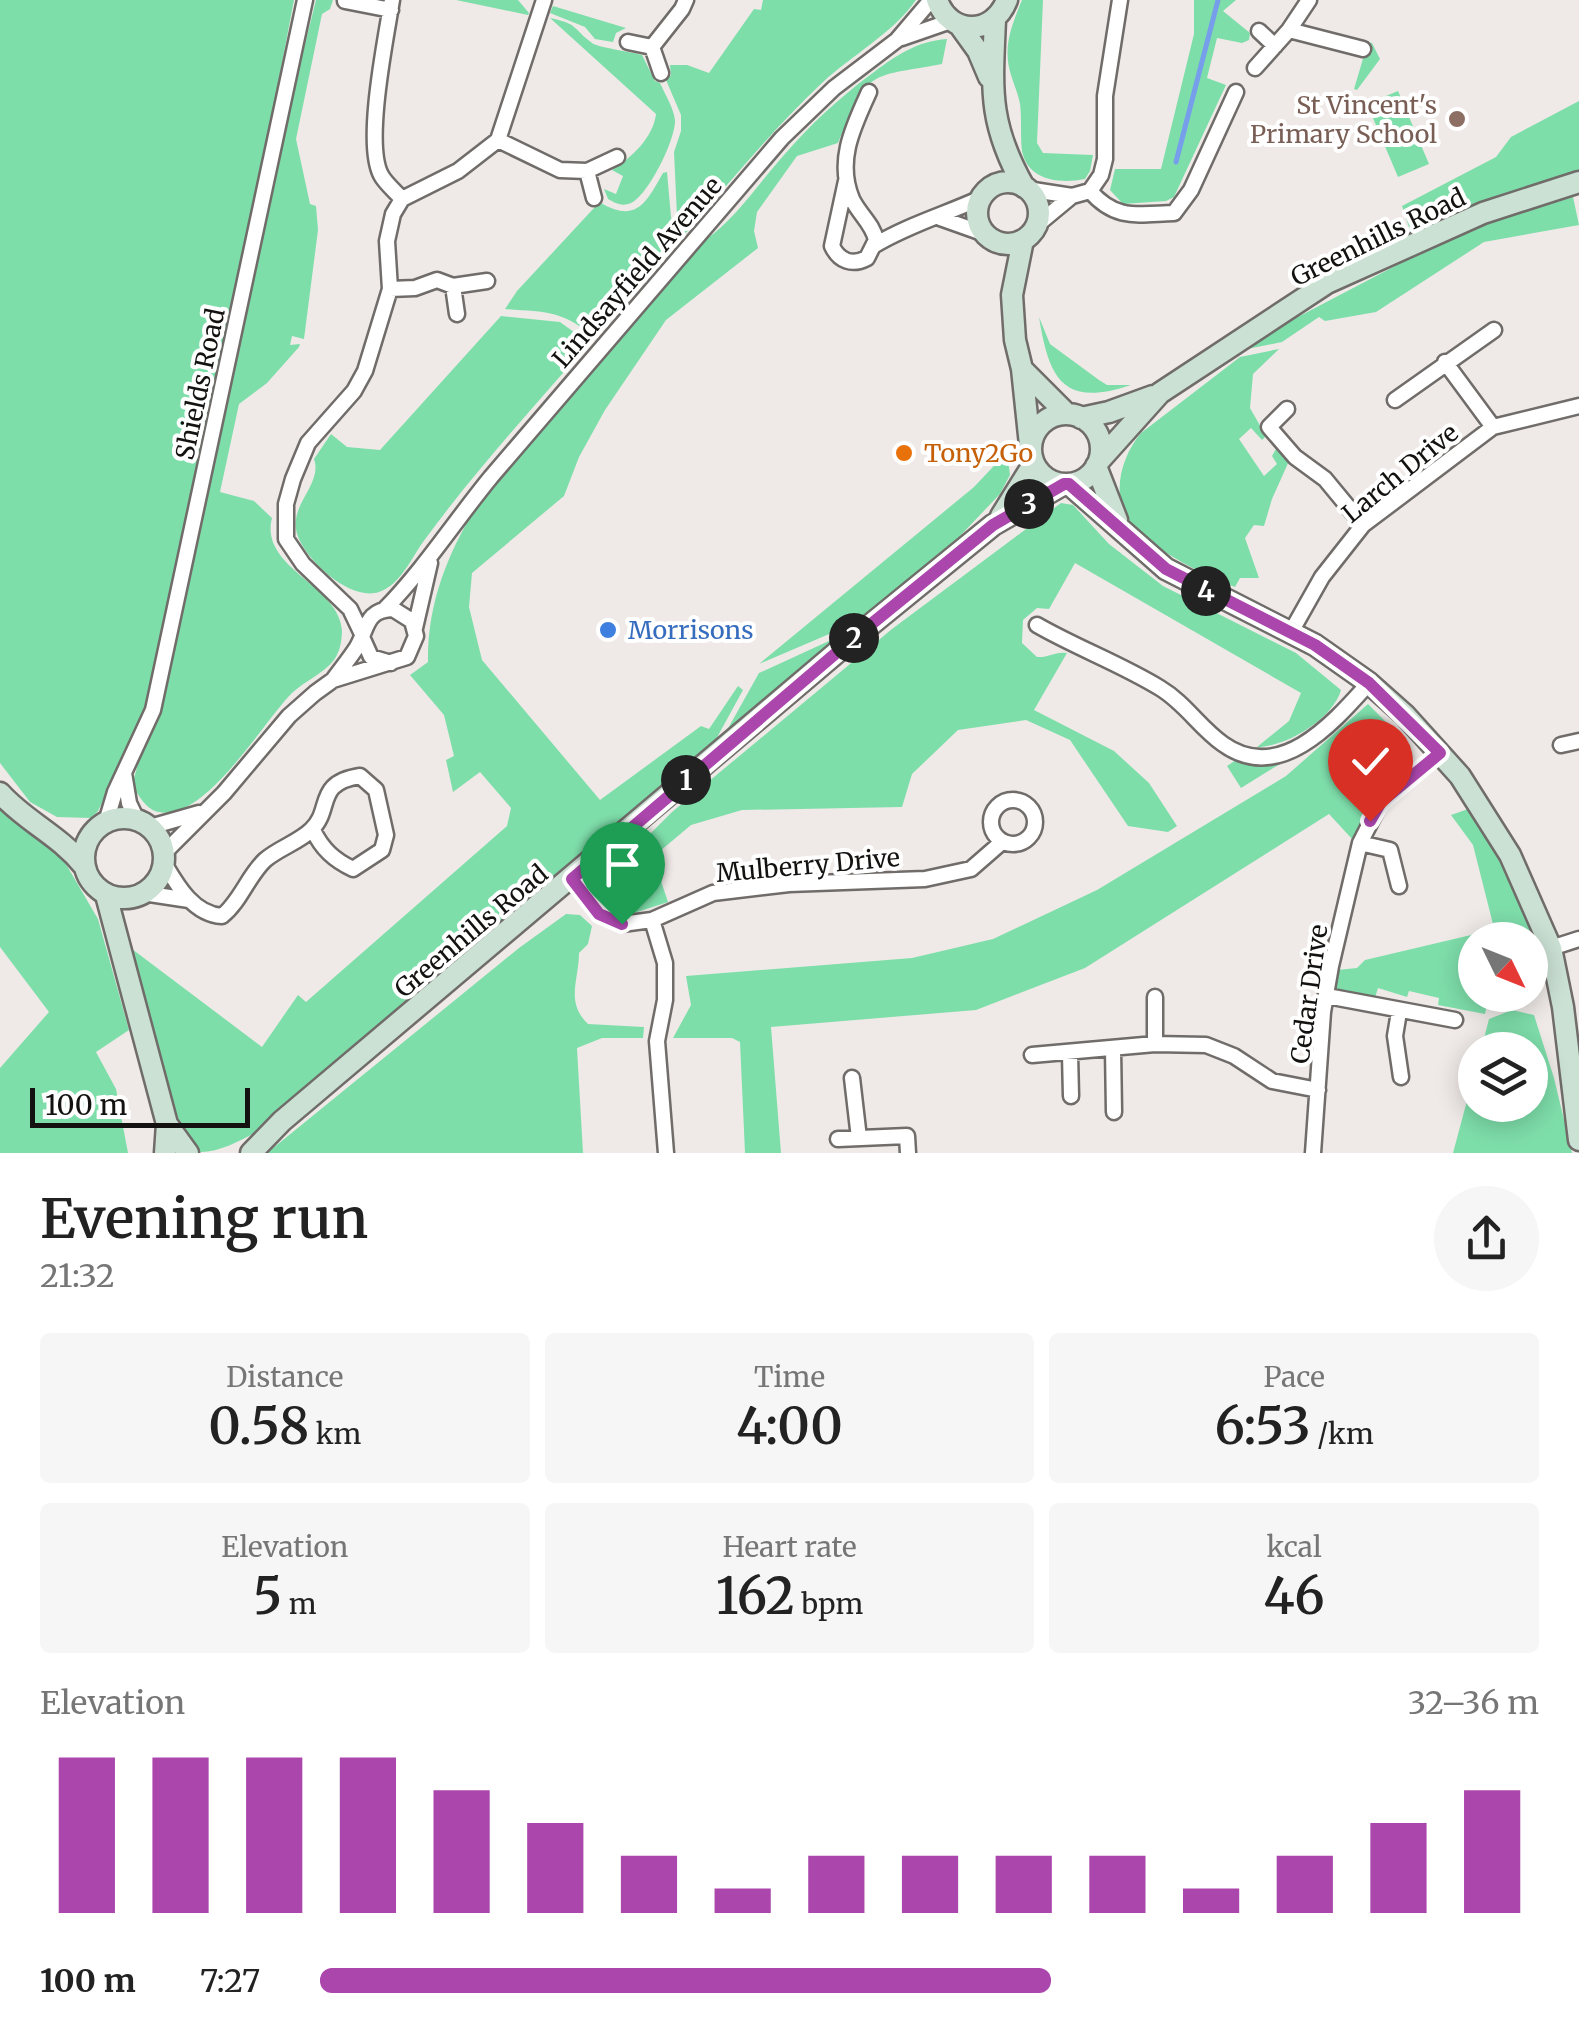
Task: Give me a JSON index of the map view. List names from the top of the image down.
{
  "streets": {
    "street": [
      "Greenhills Road",
      "Lindsayfield Avenue",
      "Shields Road",
      "Larch Drive",
      "Mulberry Drive",
      "Cedar Drive"
    ]
  },
  "crossings": [
    ["Greenhills Road", "Mulberry Drive"],
    ["Lindsayfield Avenue", "Shields Road"]
  ],
  "places": ["St Vincent's Primary School", "Tony2Go", "Morrisons"],
  "scale_bar": "100 m",
  "north": "bottom right",
  "page": {
    "pins": [
      "3",
      "4",
      "2",
      "1"
    ],
    "scale": "100 m",
    "heading": ["Evening run", "21:32"],
    "stats": [
      ["Distance", "0.58 km"],
      ["Time", "4:00"],
      ["Pace", "6:53 /km"],
      ["Elevation", "5 m"],
      ["Heart rate", "162 bpm"],
      ["kcal", "46"]
    ],
    "chart": ["Elevation", "32–36 m"],
    "list": [
      {
        "name": "100 m",
        "note": "7:27"
      }
    ]
  }
}
